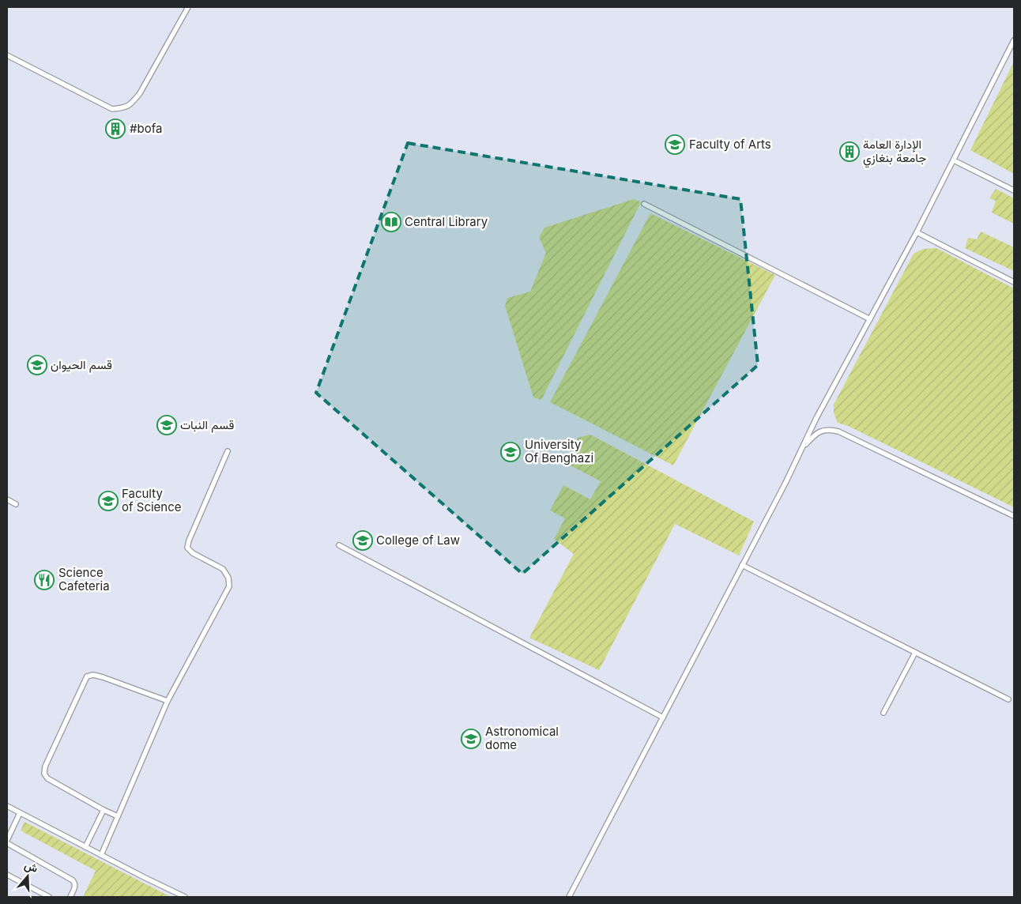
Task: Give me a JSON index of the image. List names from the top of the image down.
{
  "places": {
    "building": ["#bofa", "الإدارة العامة جامعة بنغازي"],
    "school or university": [
      "Faculty of Arts",
      "قسم الحيوان",
      "قسم النبات",
      "University Of Benghazi",
      "Faculty of Science",
      "College of Law",
      "Astronomical dome"
    ],
    "library": ["Central Library"],
    "restaurant": ["Science Cafeteria"]
  },
  "north": "top"
}
